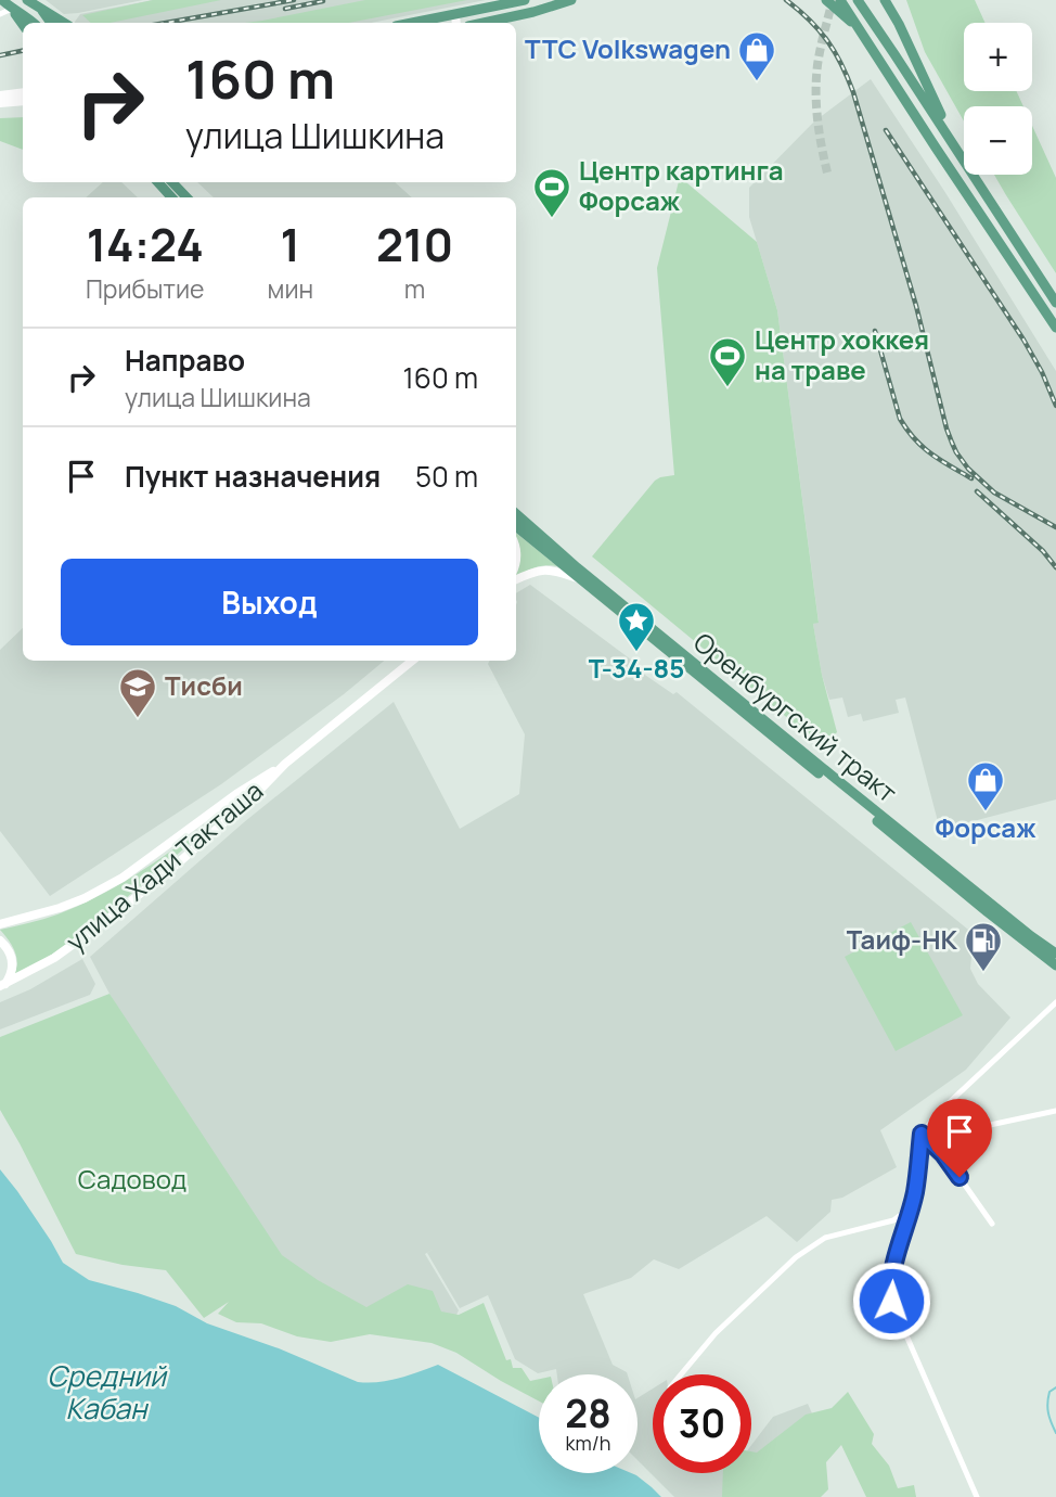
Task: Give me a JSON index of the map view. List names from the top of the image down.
{
  "streets": {
    "main road": ["Оренбургский тракт"],
    "street": ["улица Хади Такташа"]
  },
  "water": ["Средний Кабан"],
  "parks": ["Садовод"],
  "places": {
    "shop": ["ТТС Volkswagen", "Форсаж"],
    "sports": ["Центр картинга Форсаж", "Центр хоккея на траве"],
    "place": ["T-34-85"],
    "school or university": ["Тисби"],
    "fuel station": ["Таиф-НК"]
  },
  "page": {
    "map_buttons": ["+", "−"],
    "turn": ["160 m", "улица Шишкина"],
    "eta": [
      "14:24",
      "Прибытие",
      "1",
      "мин",
      "210",
      "m"
    ],
    "list": [
      {
        "name": "Направо",
        "note": "улица Шишкина",
        "value": "160 m"
      },
      {
        "name": "Пункт назначения",
        "value": "50 m"
      }
    ],
    "buttons": "Выход",
    "speed": "28 km/h",
    "limit": "30"
  }
}
